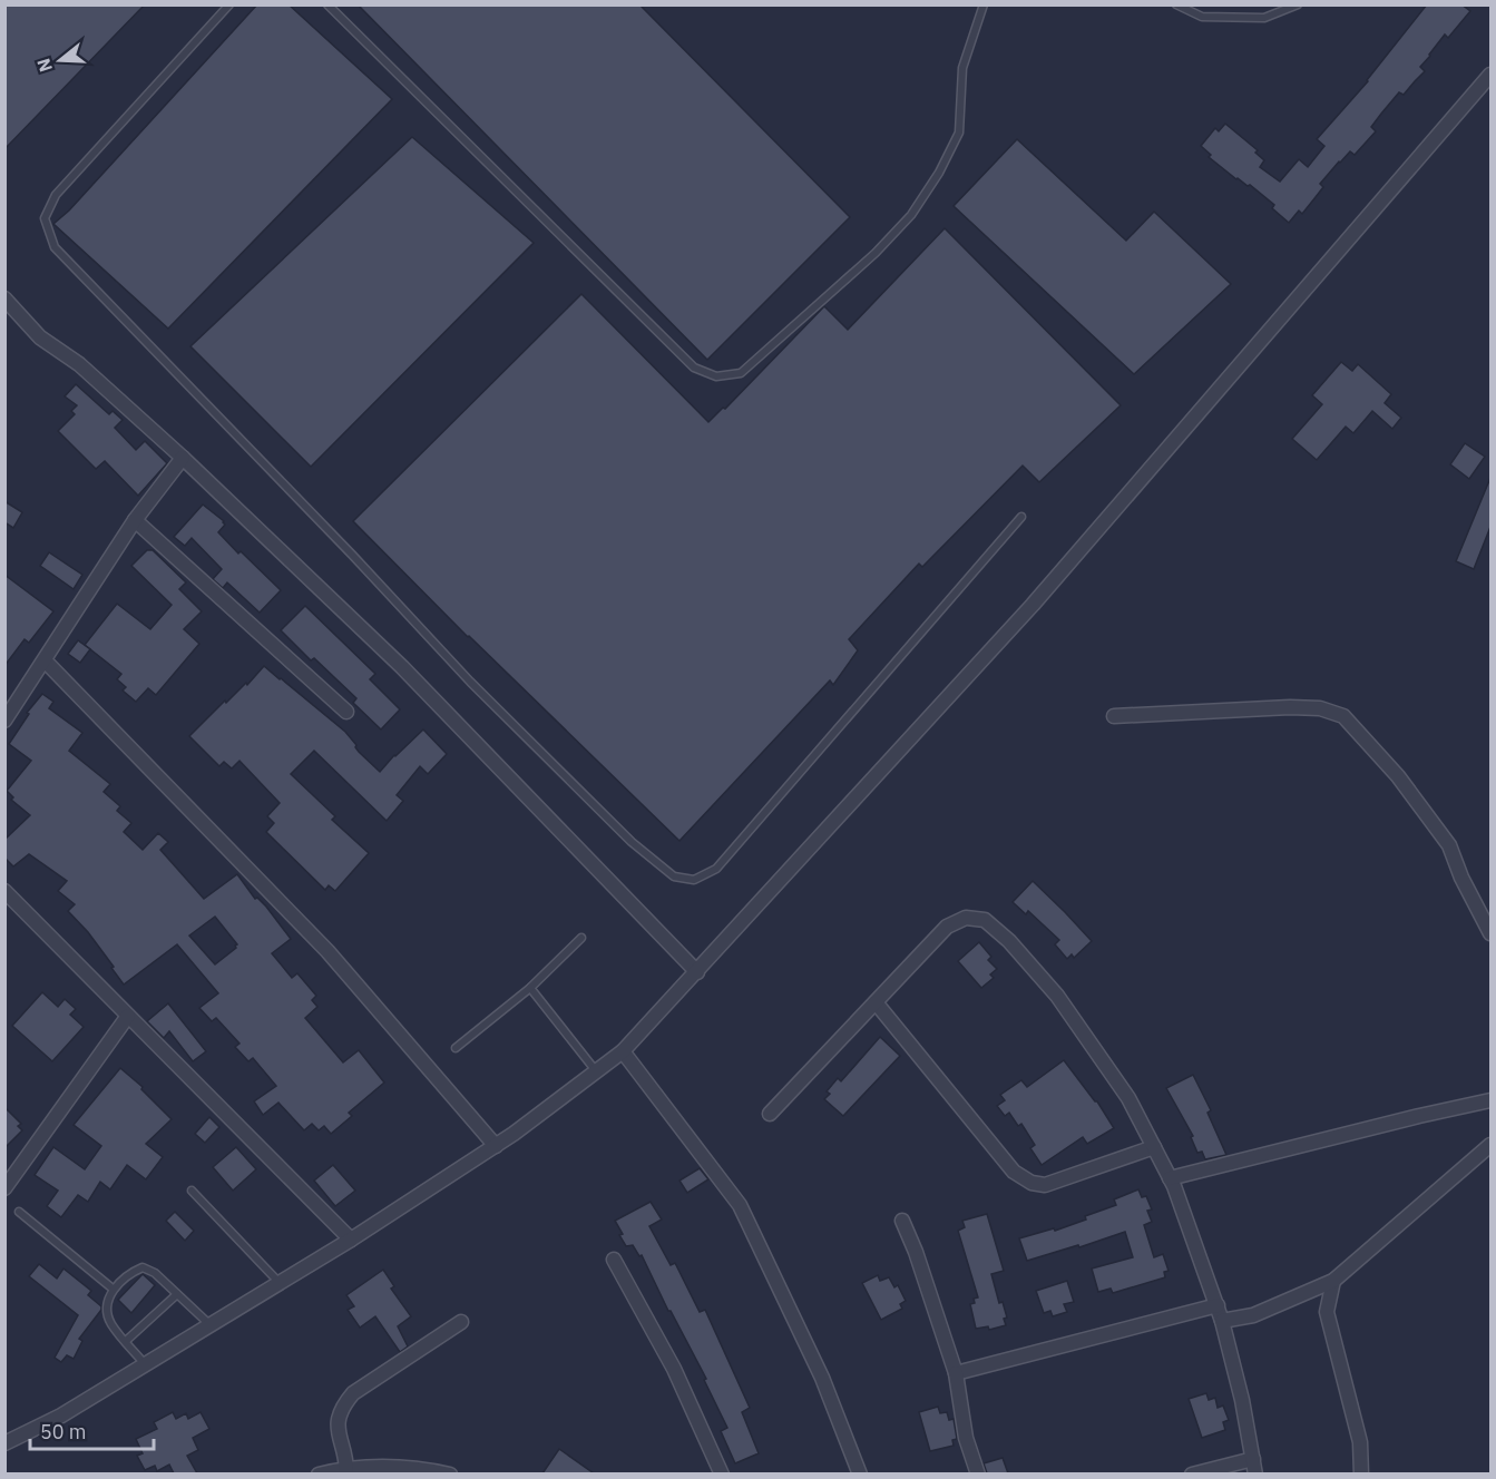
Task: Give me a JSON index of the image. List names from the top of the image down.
{
  "scale_bar": "50 m",
  "north": "left"
}
